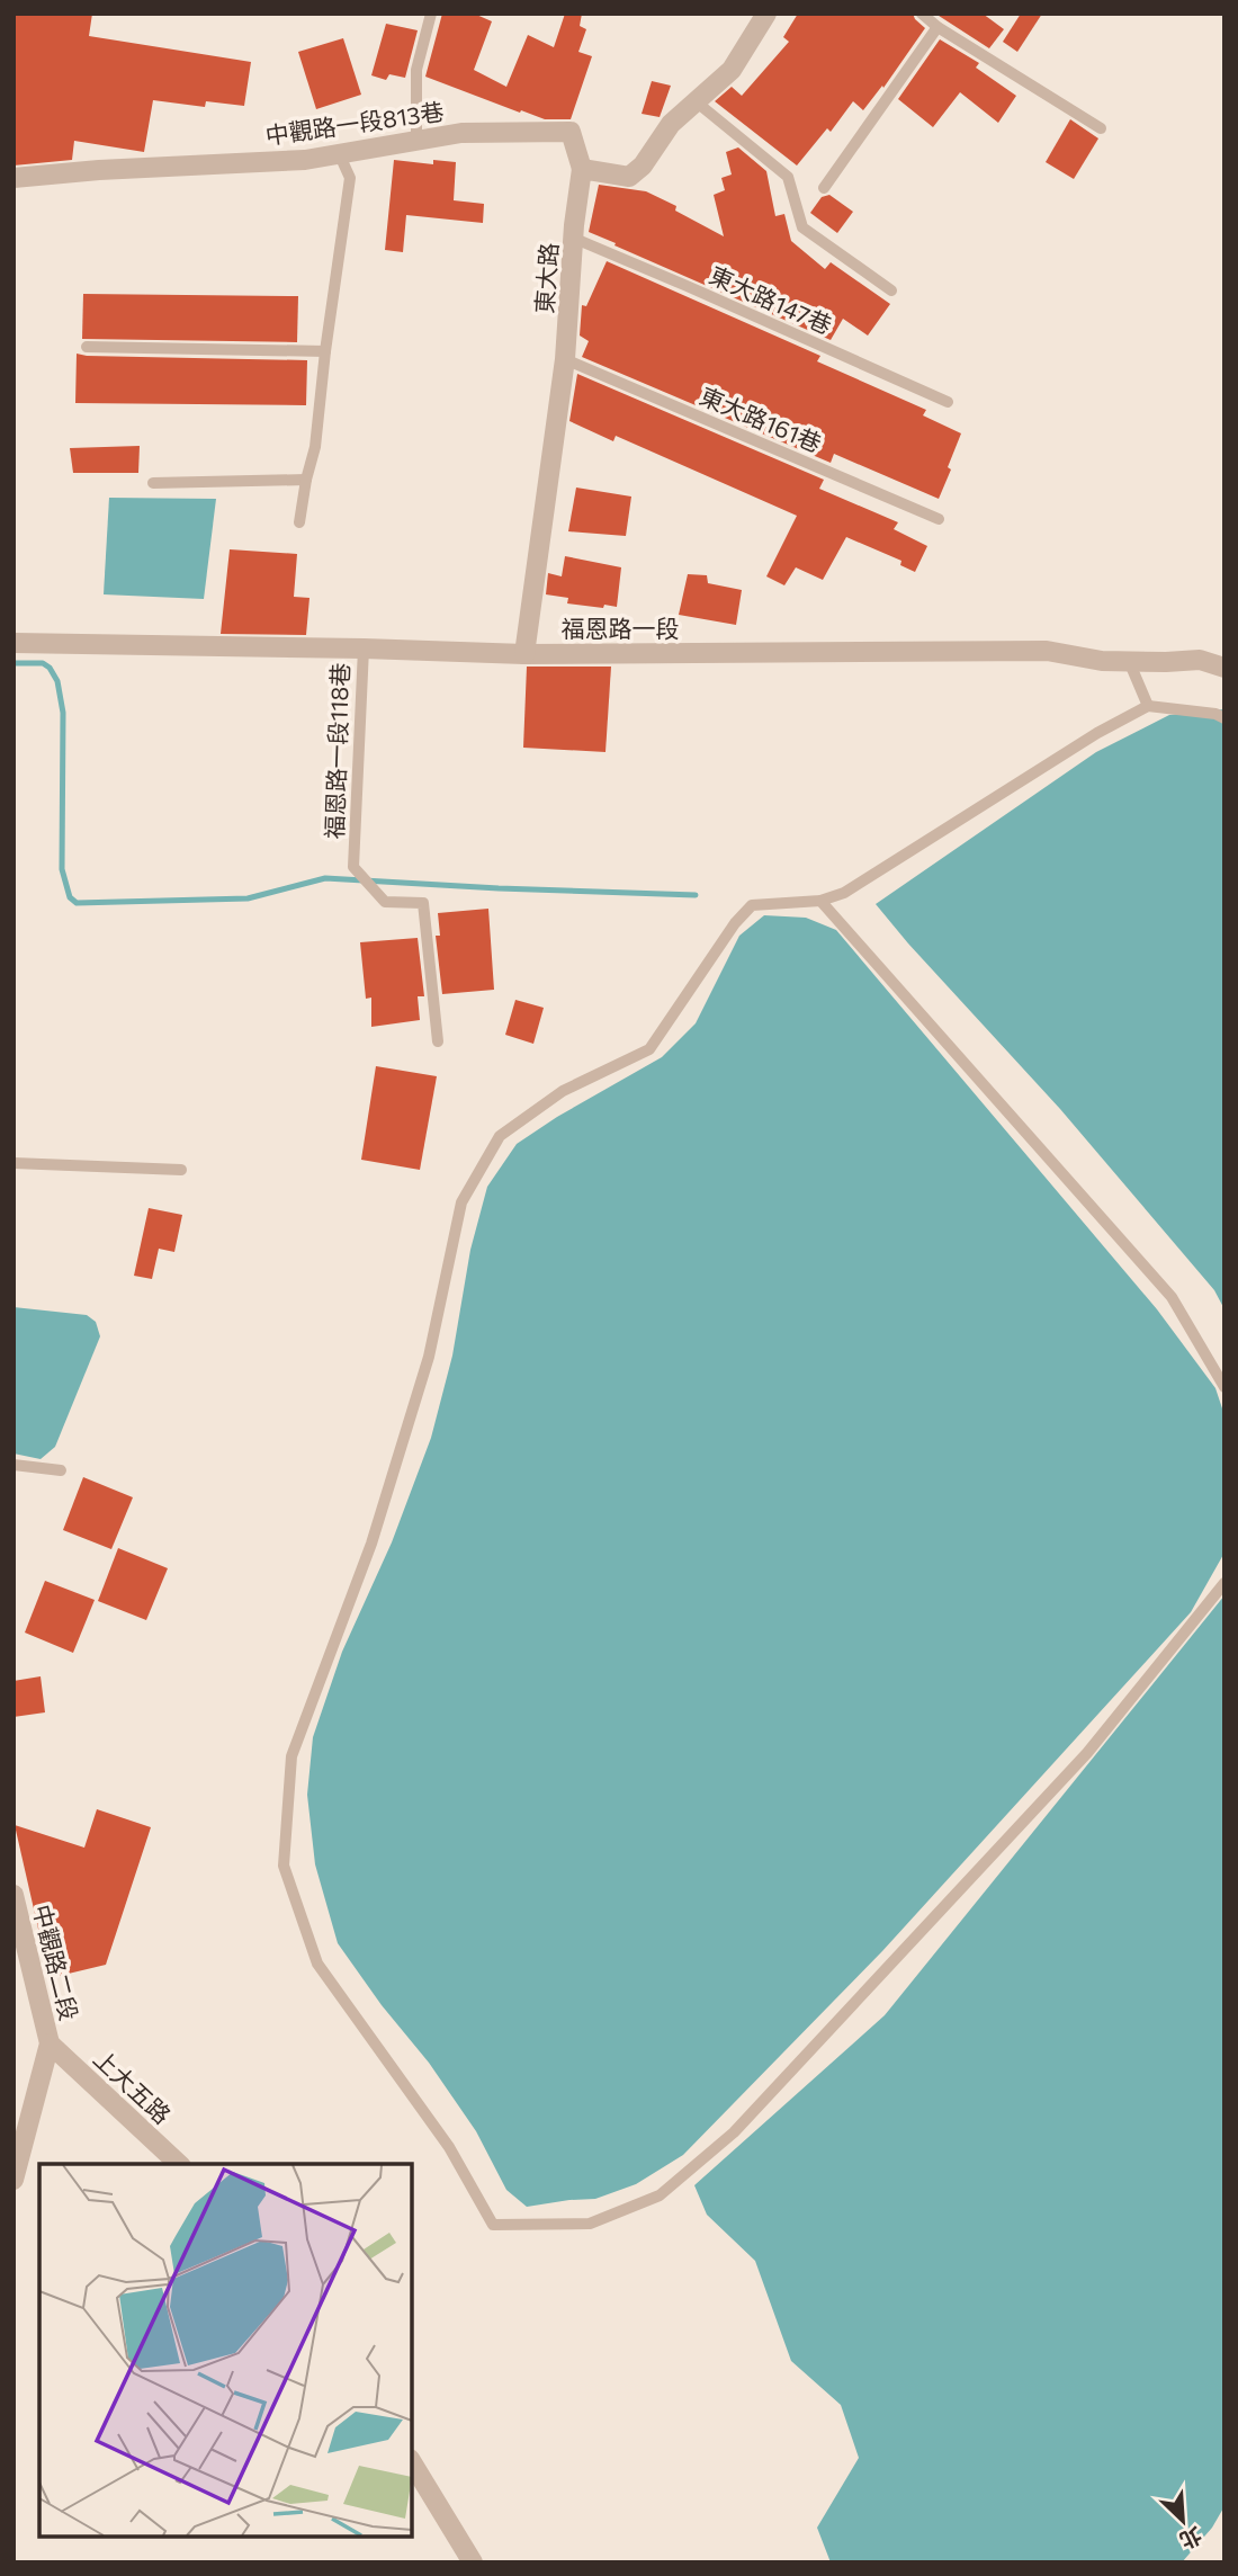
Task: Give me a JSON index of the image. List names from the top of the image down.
{
  "streets": {
    "street": [
      "中觀路一段813巷",
      "東大路",
      "福恩路一段",
      "中觀路二段",
      "上大五路"
    ],
    "lane": ["東大路147巷", "東大路161巷", "福恩路一段118巷"]
  },
  "crossings": [
    ["中觀路一段813巷", "東大路"],
    ["東大路", "東大路147巷"],
    ["東大路", "東大路161巷"],
    ["東大路", "福恩路一段"],
    ["福恩路一段", "福恩路一段118巷"],
    ["中觀路二段", "上大五路"]
  ],
  "north": "bottom right"
}
